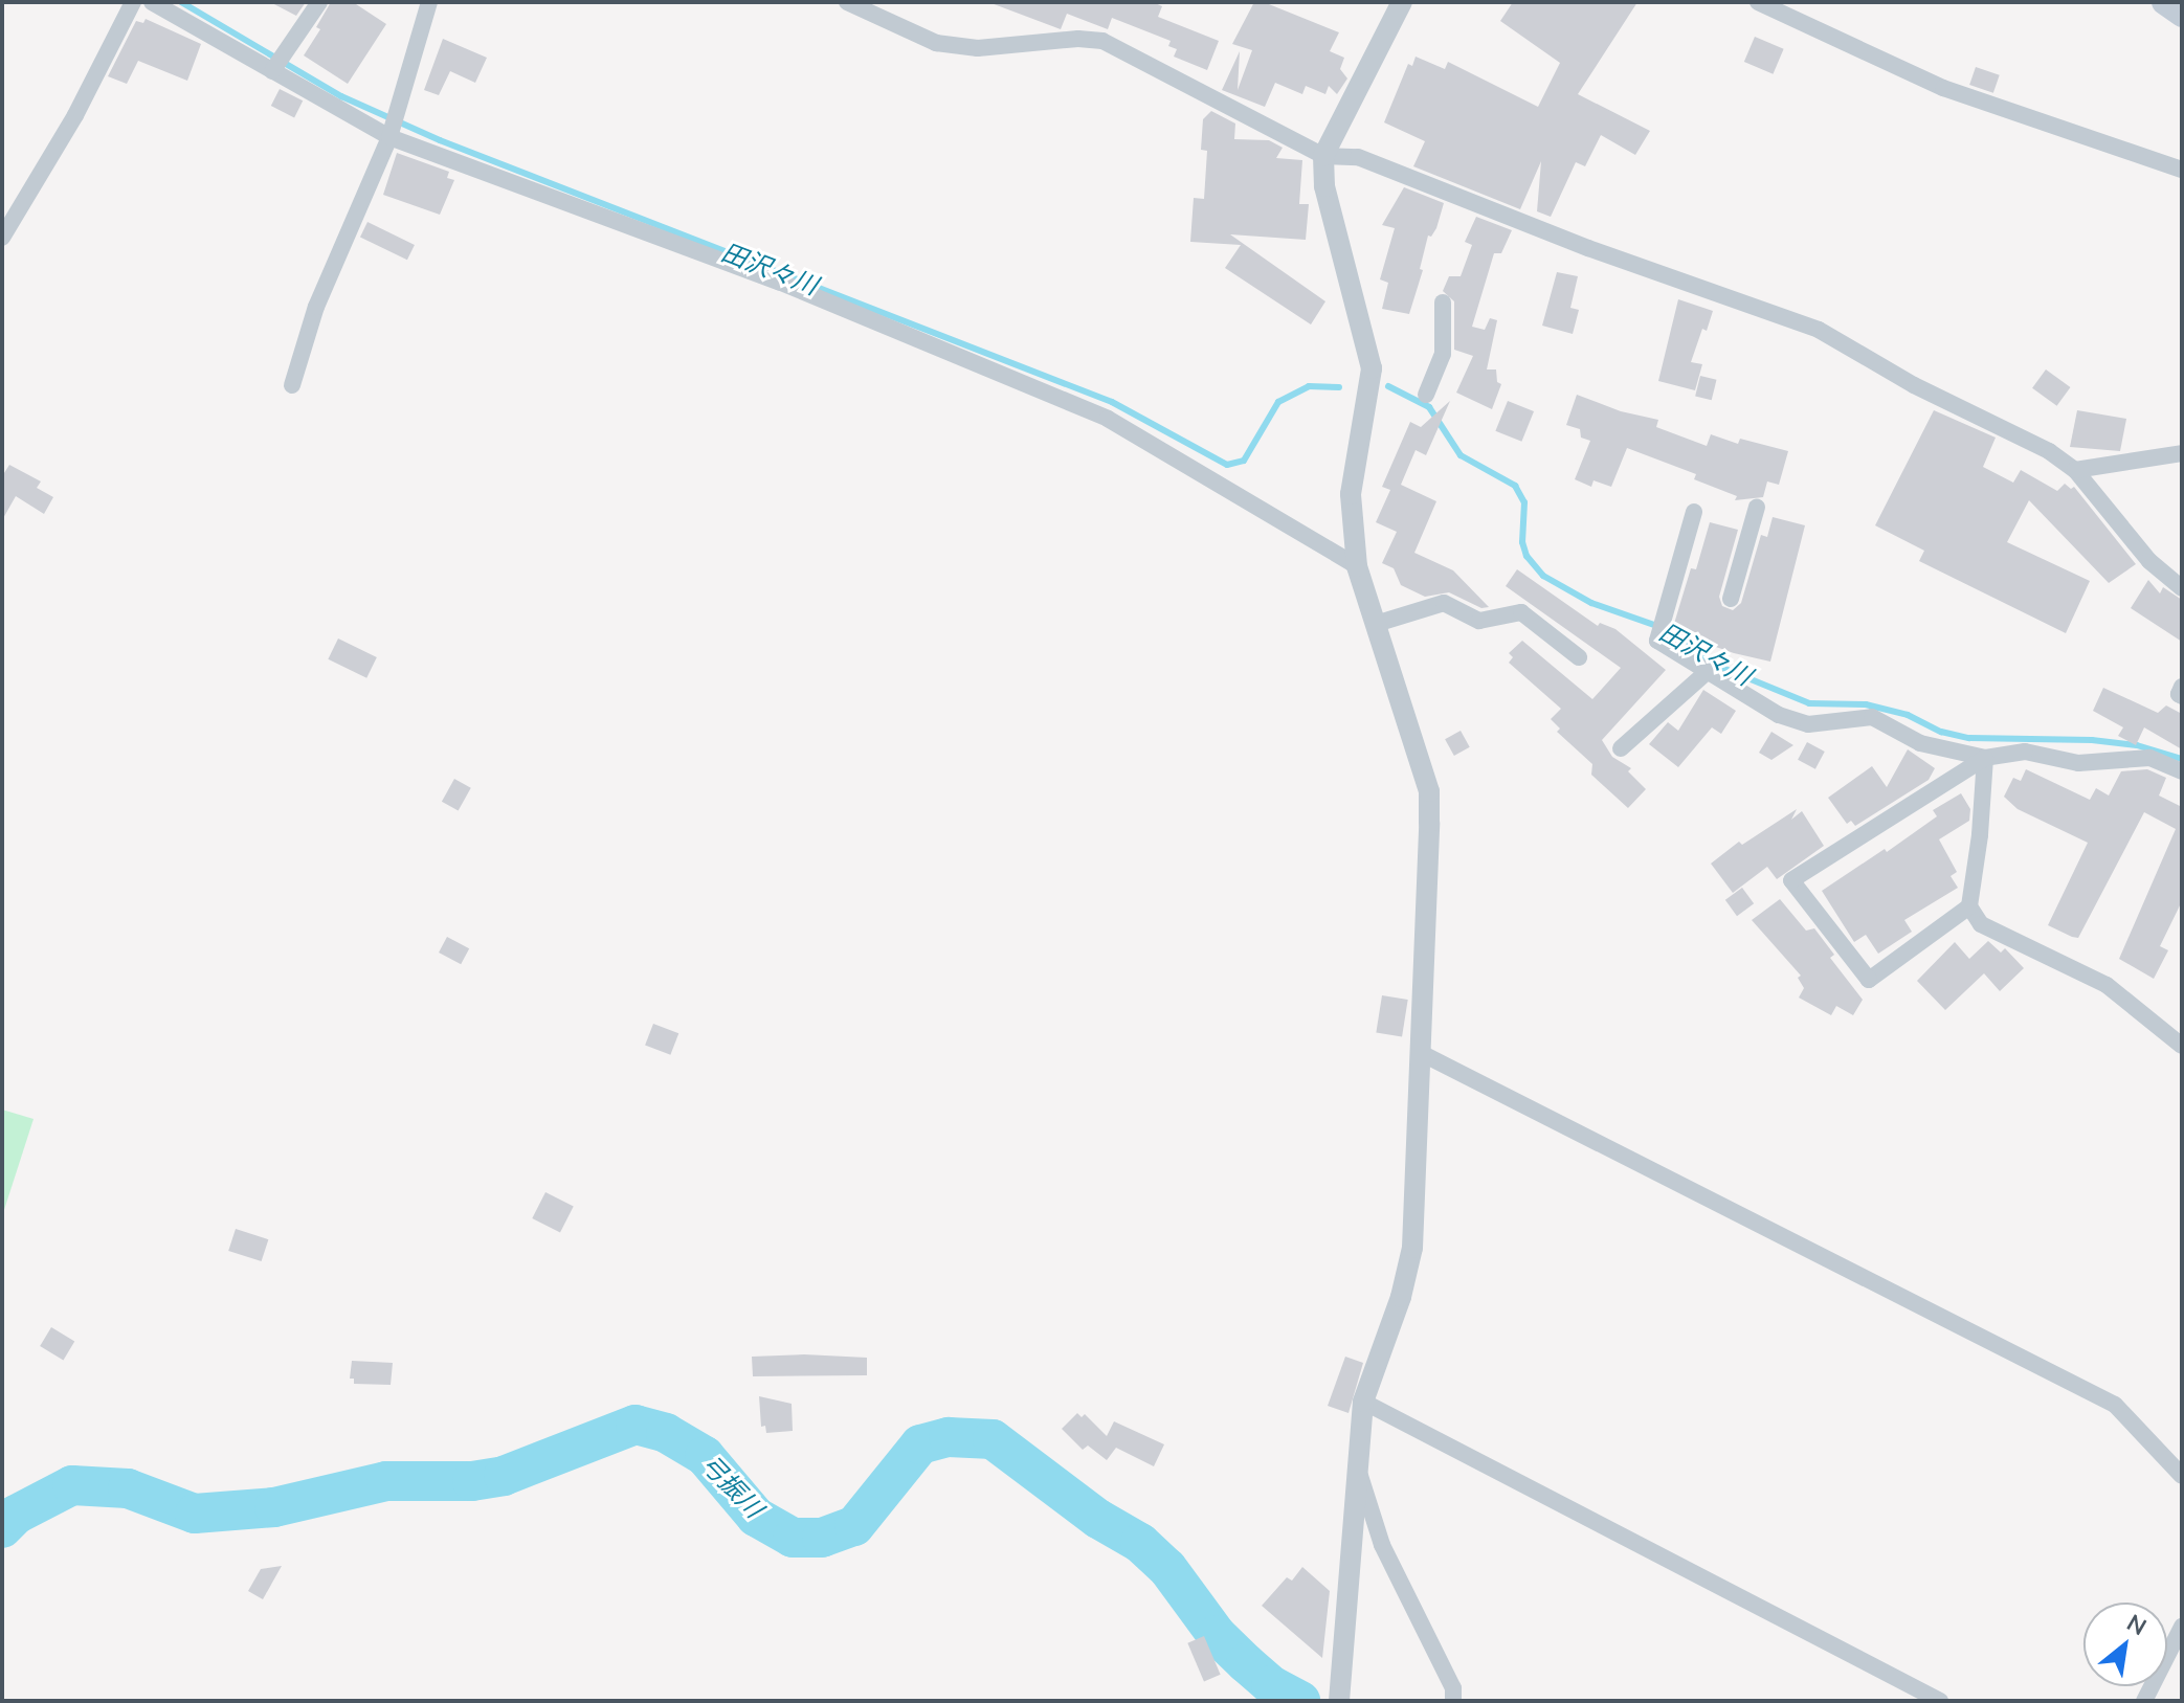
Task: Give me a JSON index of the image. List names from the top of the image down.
{
  "water": ["田沢々川", "弓振川"],
  "north": "top right"
}
